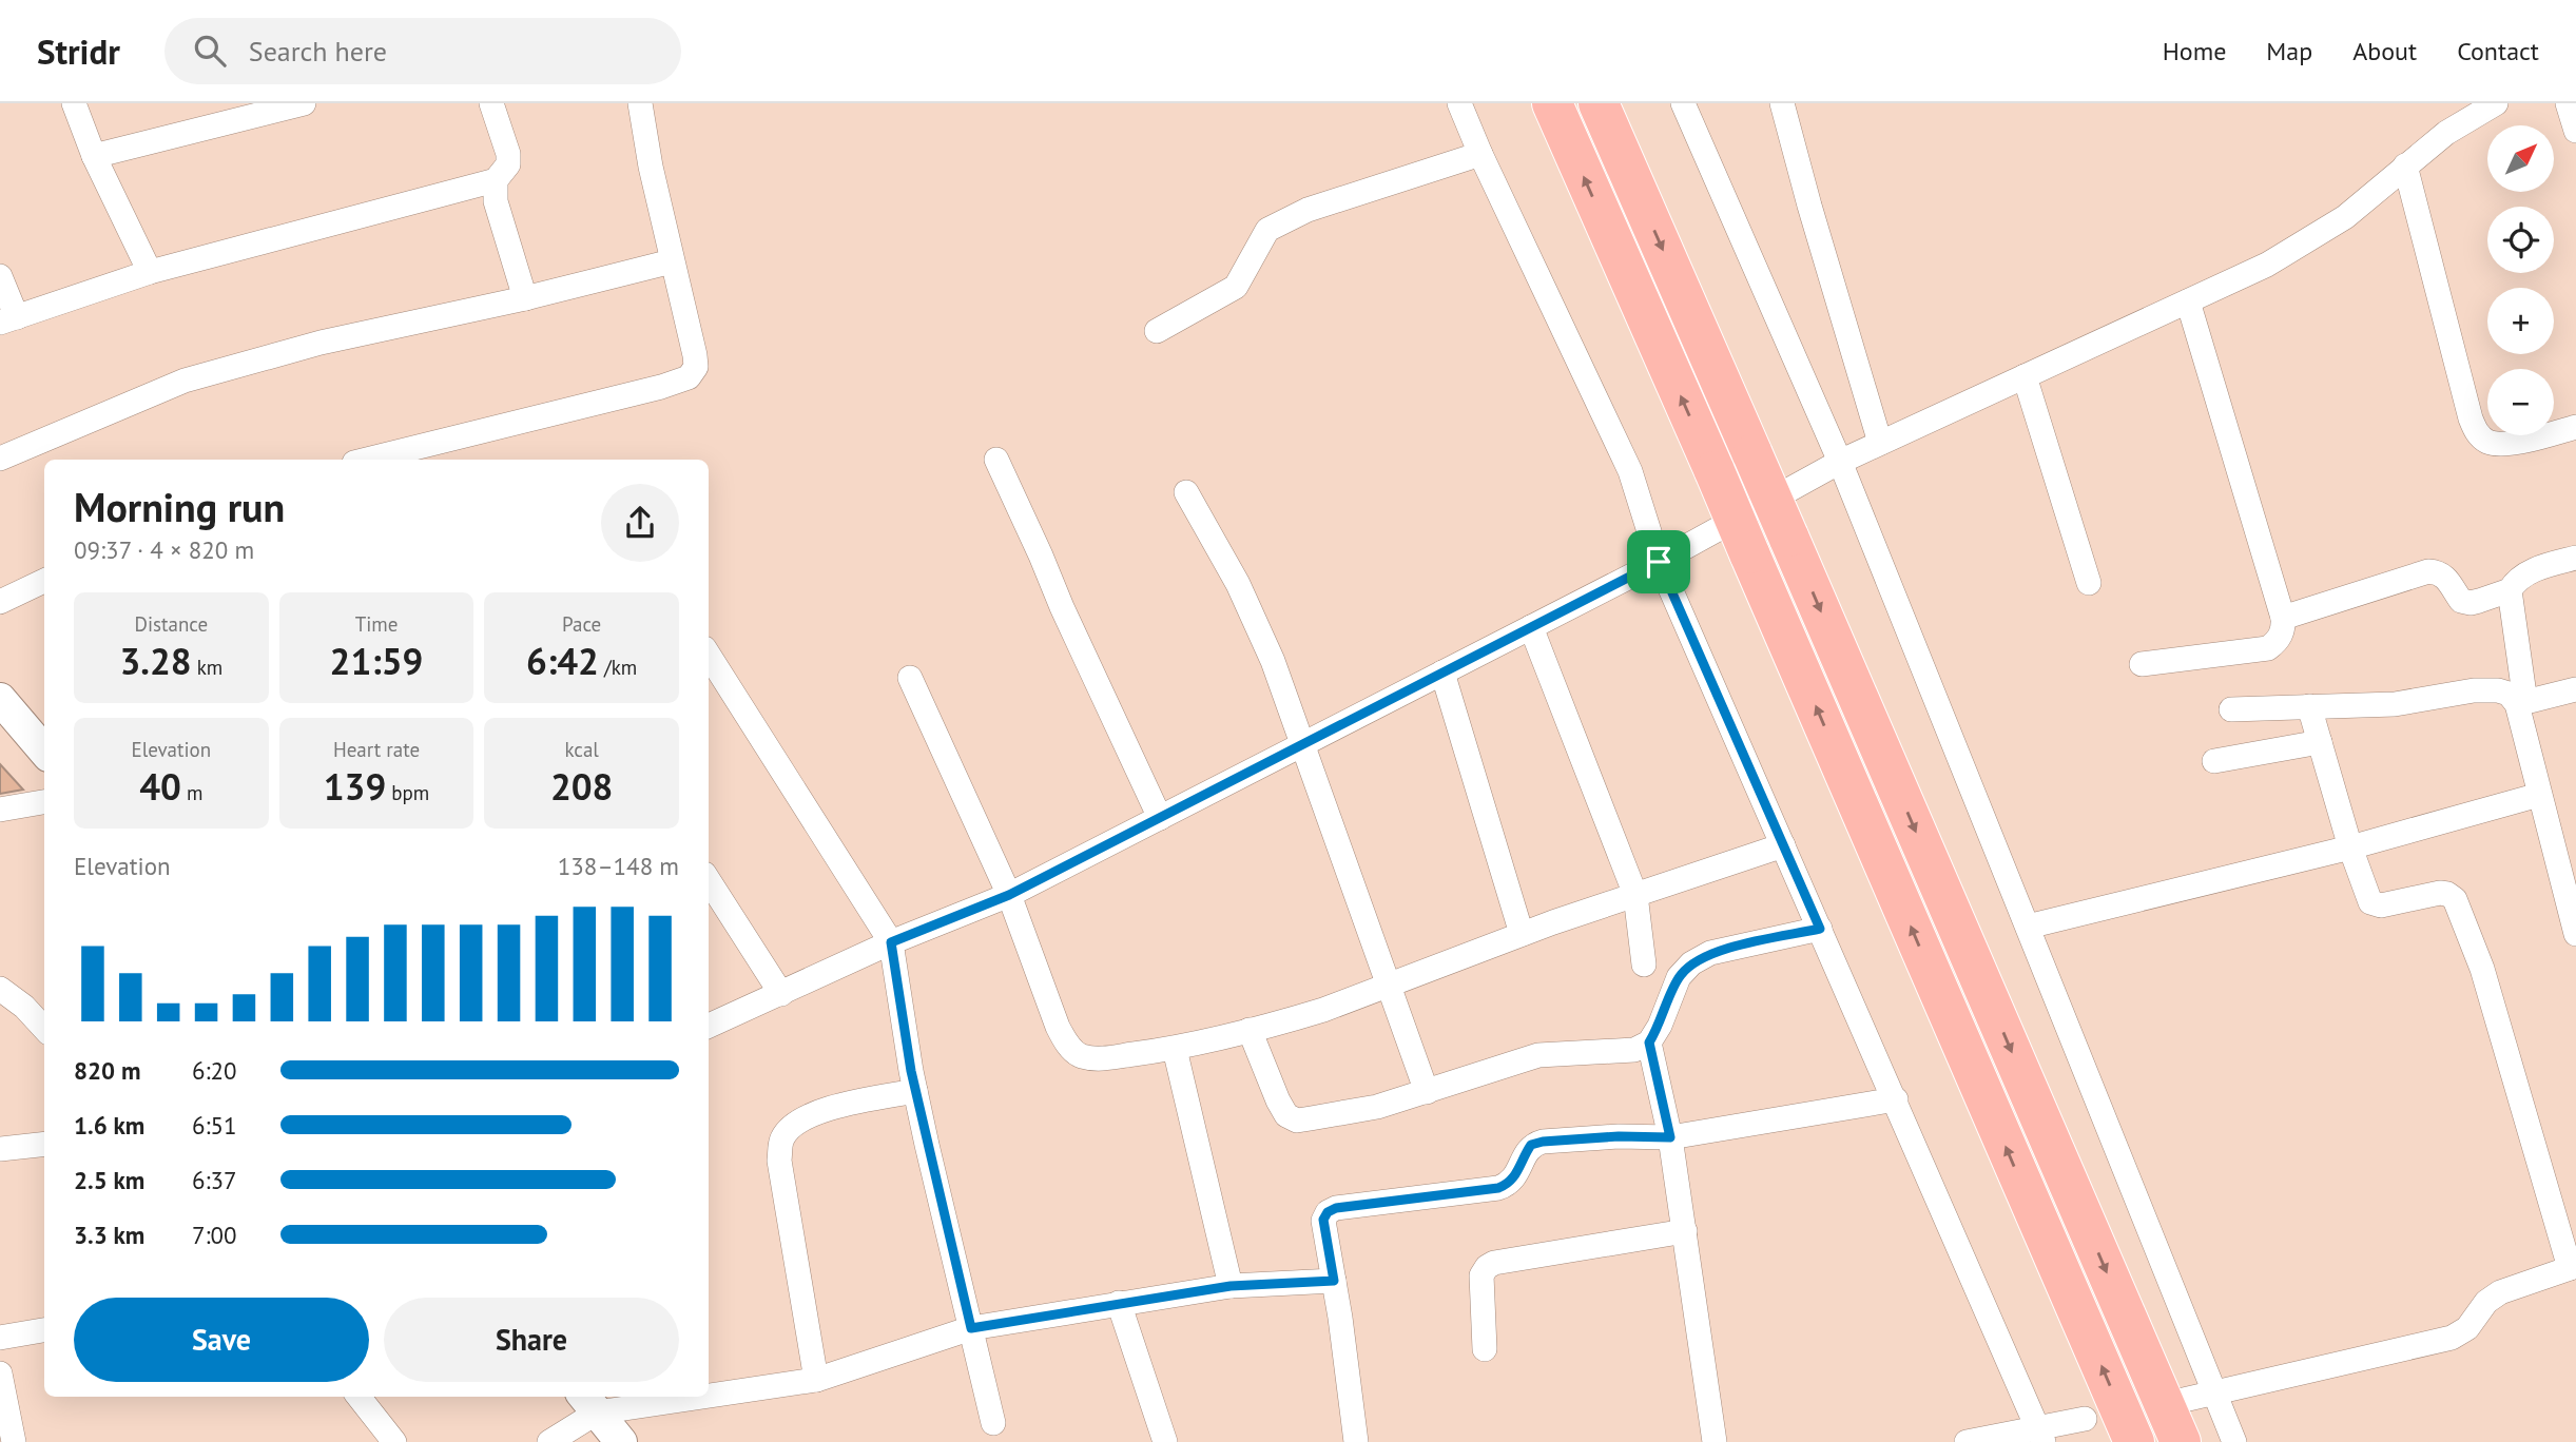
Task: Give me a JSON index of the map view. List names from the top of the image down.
{
  "north": "top right",
  "page": {
    "header": "Stridr",
    "search": "Search here",
    "nav": [
      "Home",
      "Map",
      "About",
      "Contact"
    ],
    "map_buttons": ["+", "−"],
    "heading": ["Morning run", "09:37 · 4 × 820 m"],
    "stats": [
      ["Distance", "3.28 km"],
      ["Time", "21:59"],
      ["Pace", "6:42 /km"],
      ["Elevation", "40 m"],
      ["Heart rate", "139 bpm"],
      ["kcal", "208"]
    ],
    "chart": ["Elevation", "138–148 m"],
    "list": [
      {
        "name": "820 m",
        "note": "6:20"
      },
      {
        "name": "1.6 km",
        "note": "6:51"
      },
      {
        "name": "2.5 km",
        "note": "6:37"
      },
      {
        "name": "3.3 km",
        "note": "7:00"
      }
    ],
    "buttons": ["Save", "Share"]
  }
}
